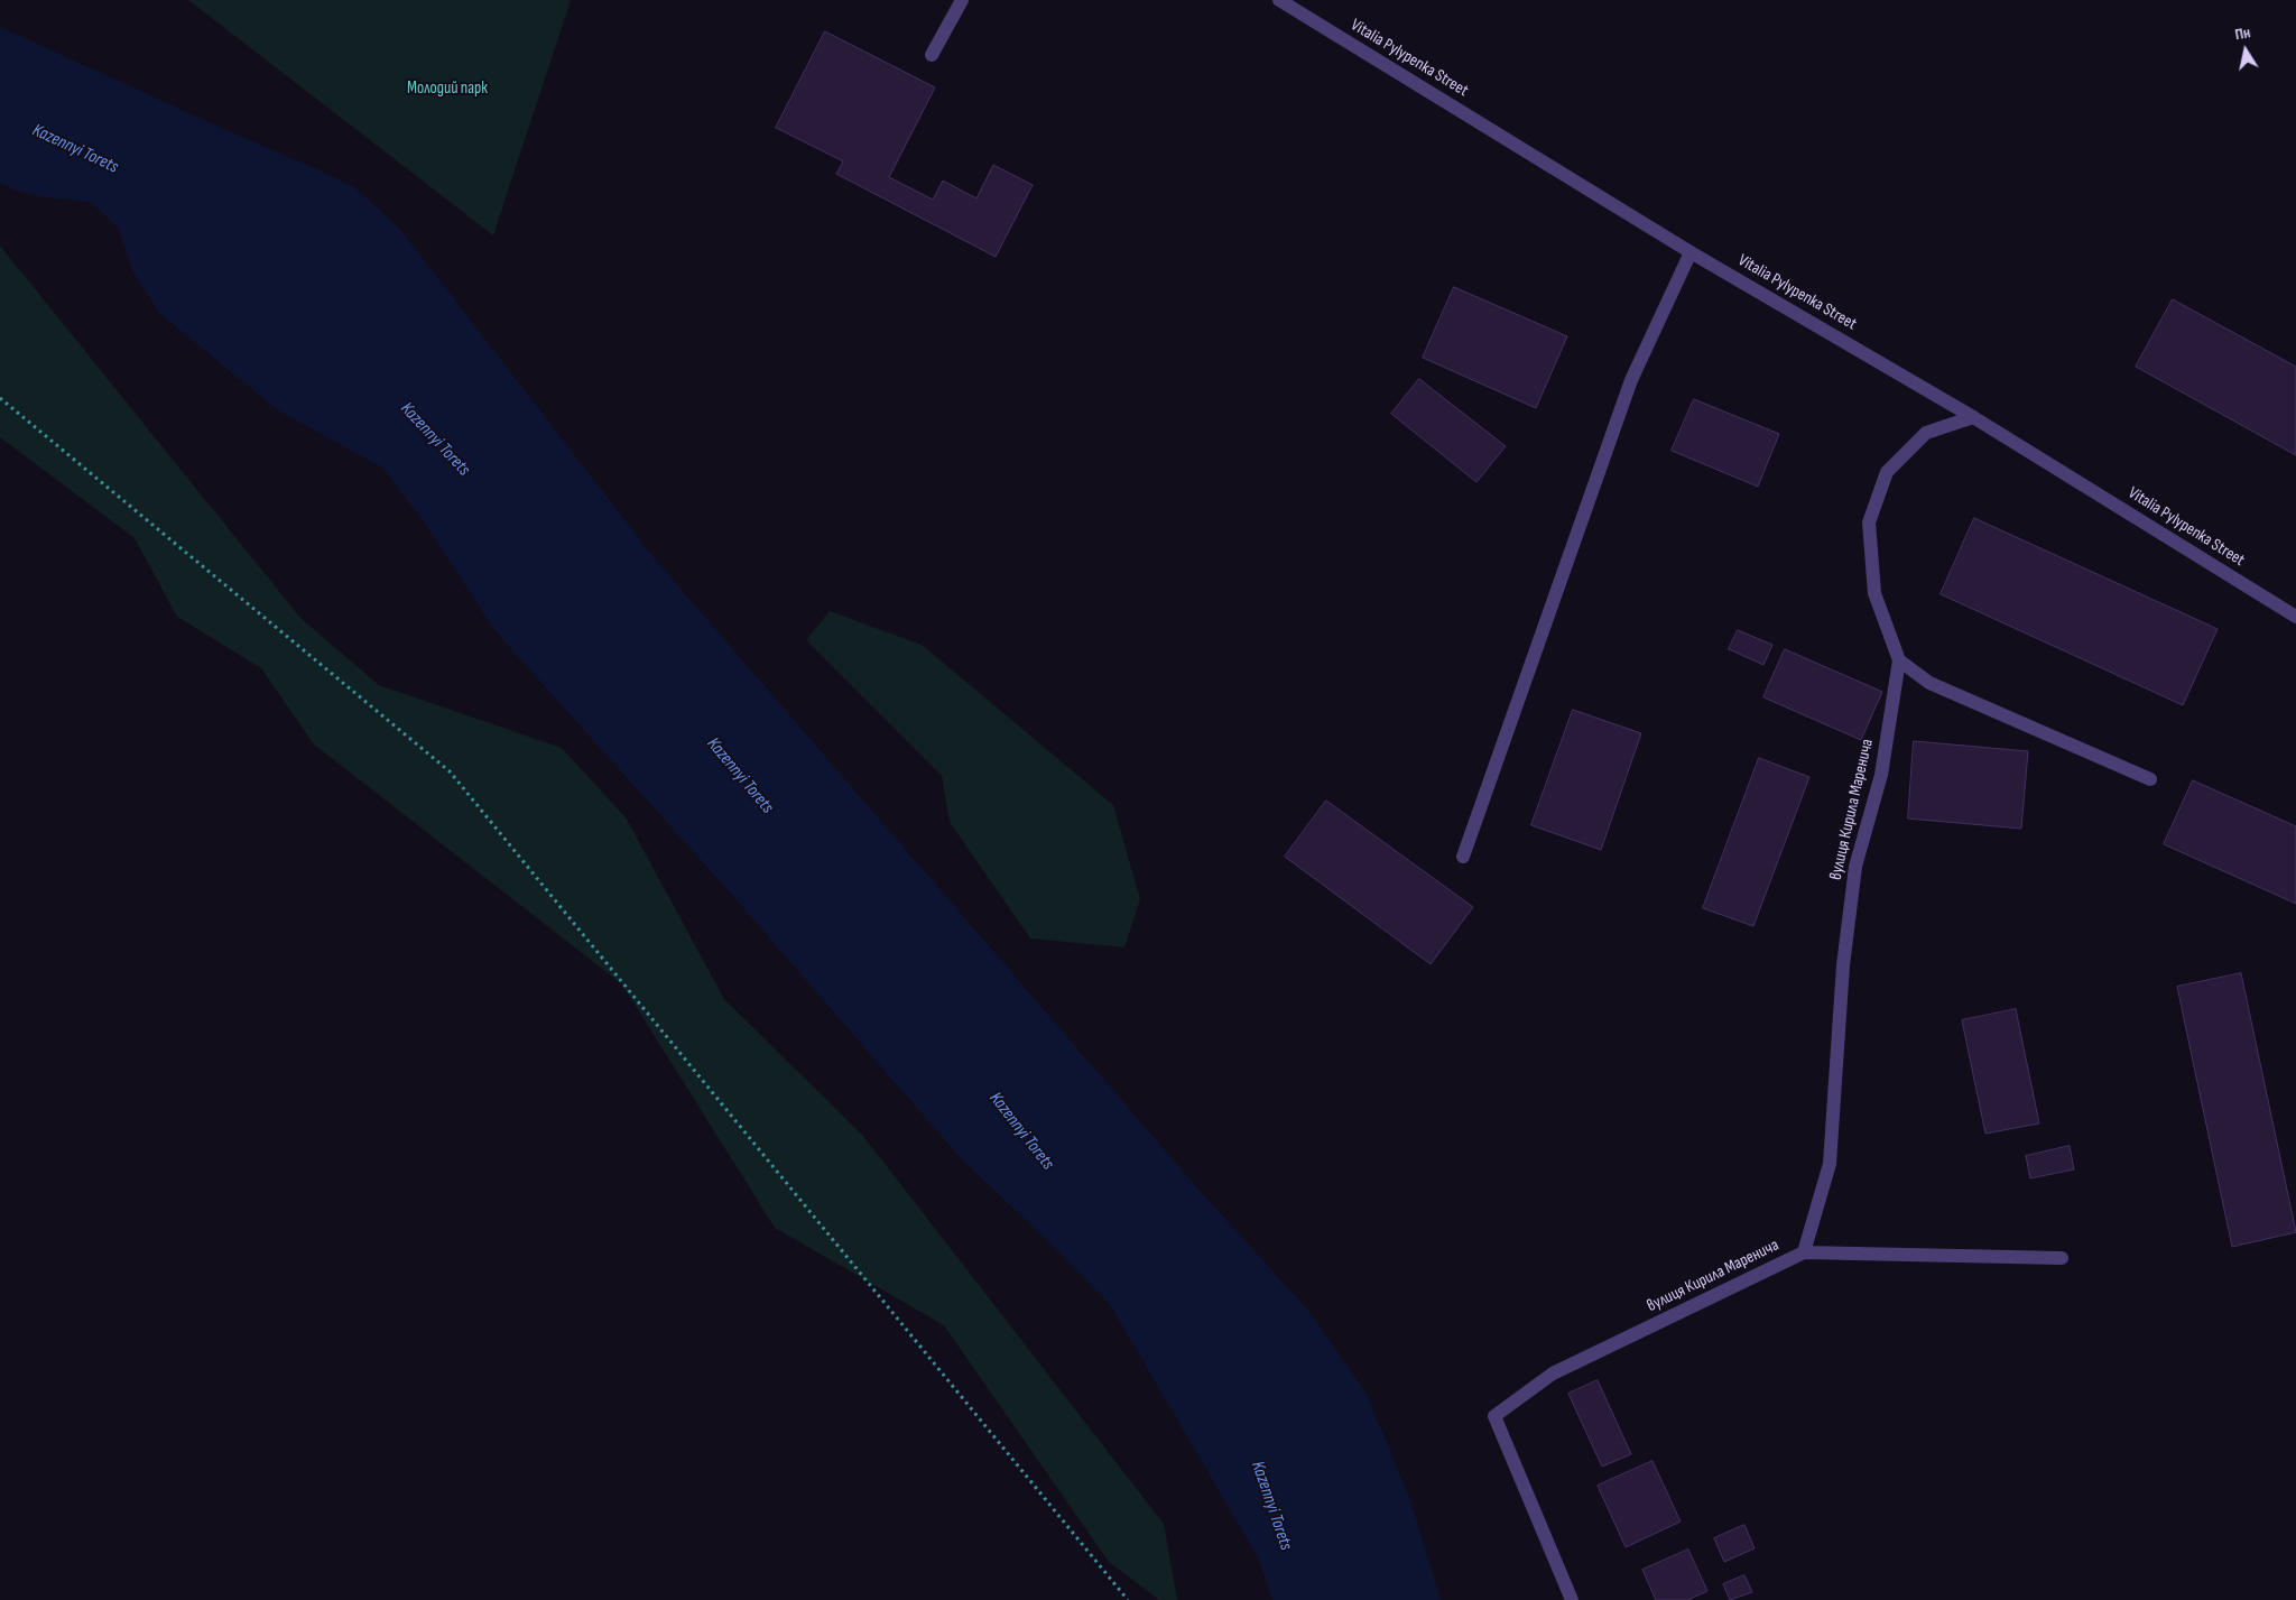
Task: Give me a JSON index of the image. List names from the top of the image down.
{
  "streets": {
    "street": ["Vitalia Pylypenka Street", "вулиця Кирила Маренича"]
  },
  "water": ["Kazennyi Torets"],
  "parks": ["Молодий парк"],
  "north": "top"
}
